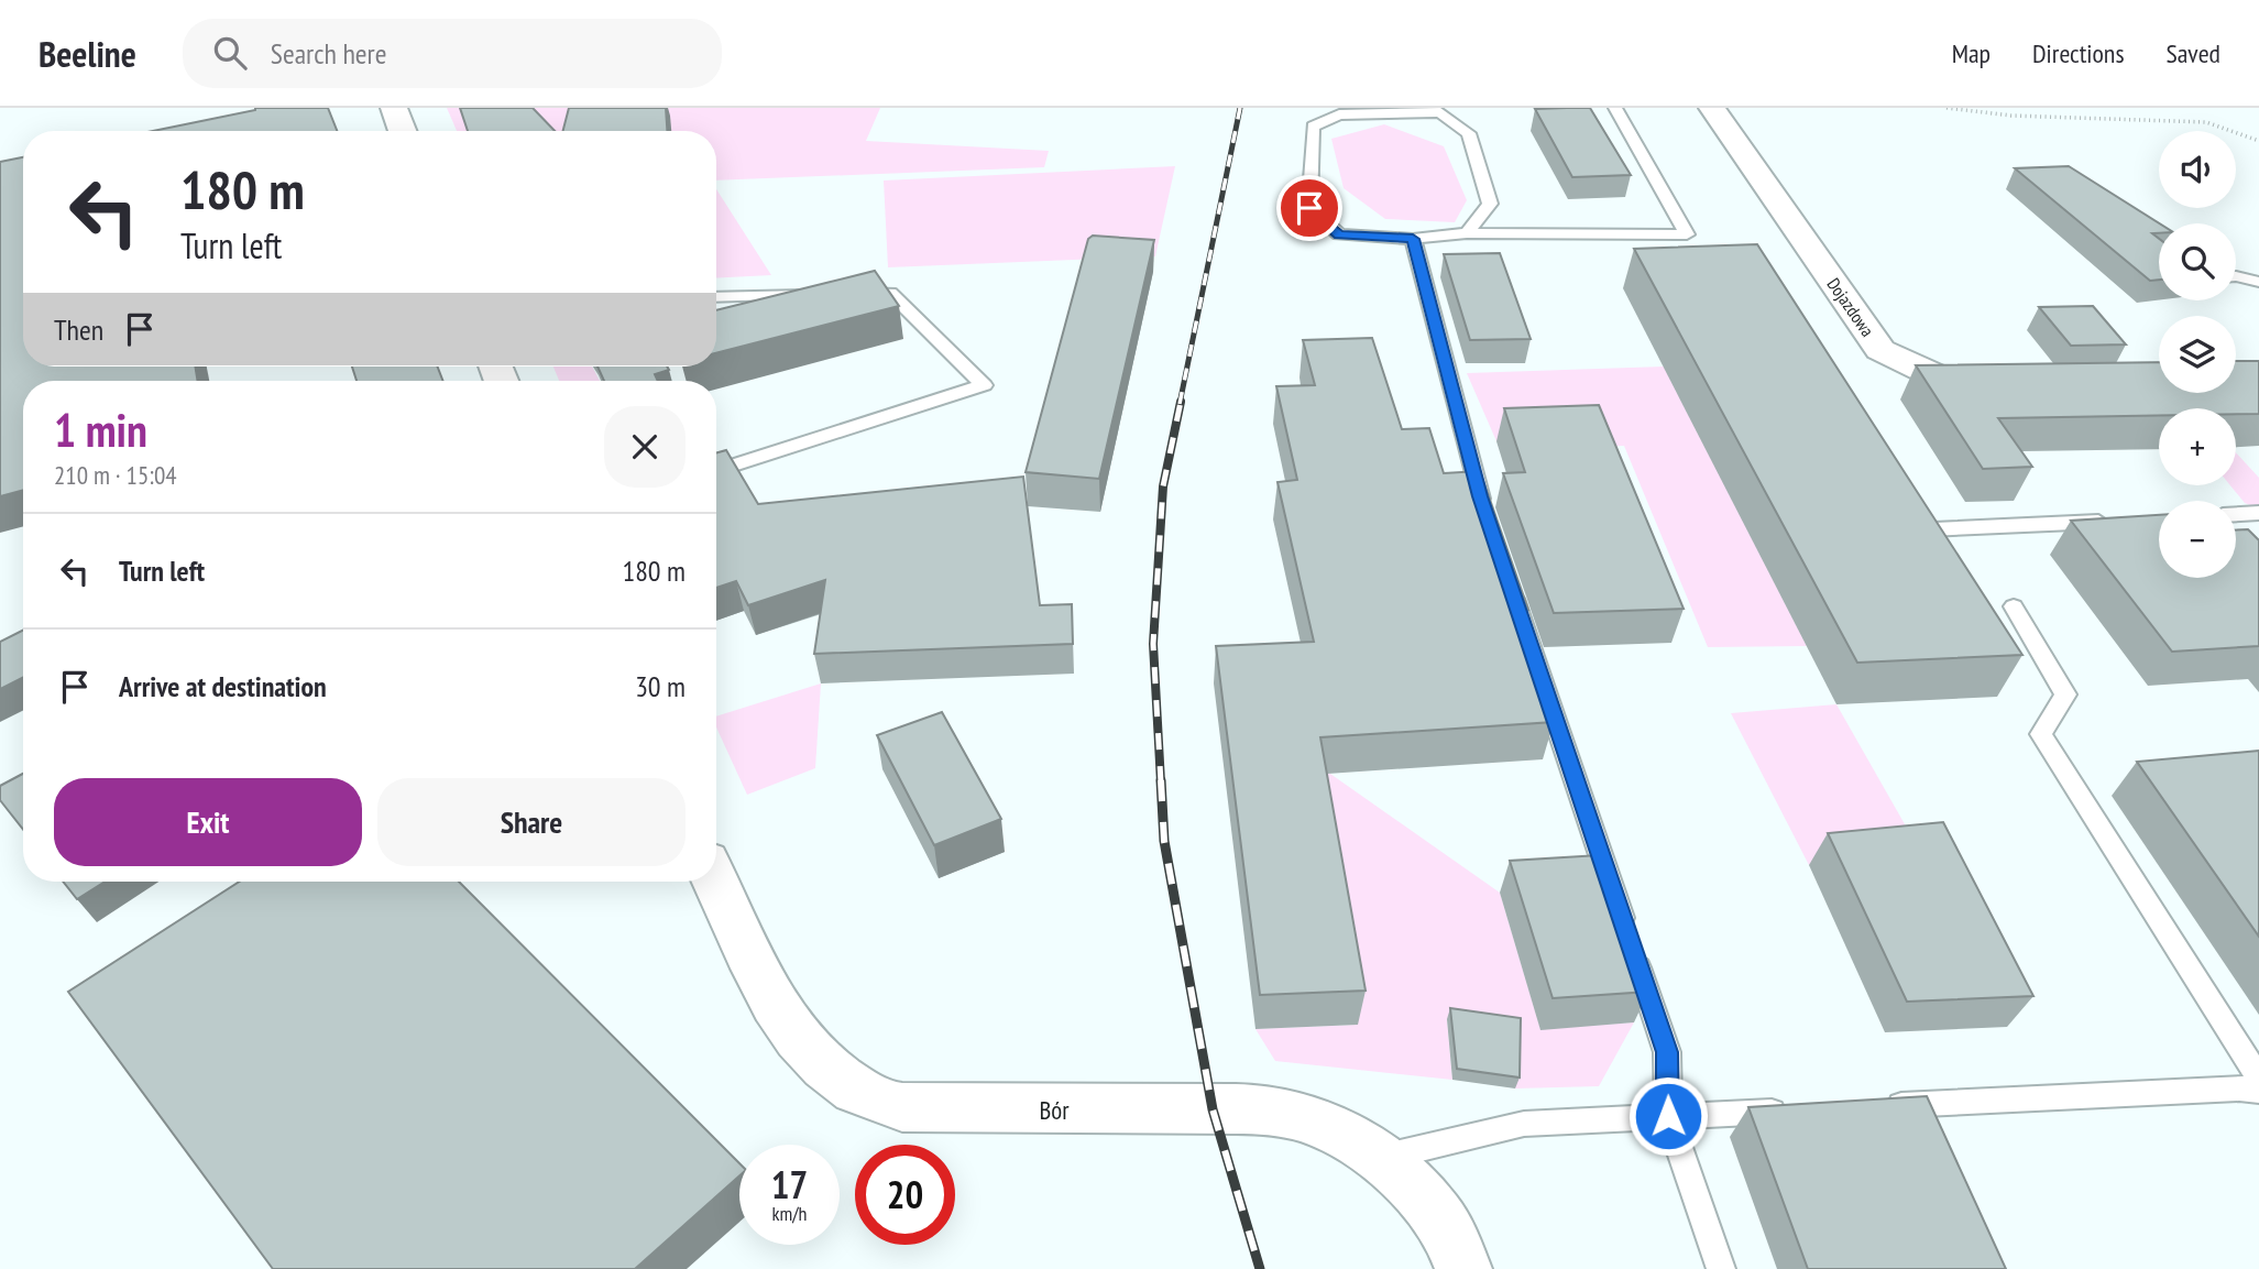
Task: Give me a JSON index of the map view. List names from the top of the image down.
{
  "streets": {
    "street": ["Dojazdowa", "Bór"]
  },
  "page": {
    "header": "Beeline",
    "search": "Search here",
    "nav": ["Map", "Directions", "Saved"],
    "map_buttons": ["+", "−"],
    "turn": ["180 m", "Turn left"],
    "then": "Then",
    "heading": ["1 min", "210 m · 15:04"],
    "list": [
      {
        "name": "Turn left",
        "value": "180 m"
      },
      {
        "name": "Arrive at destination",
        "value": "30 m"
      }
    ],
    "buttons": ["Exit", "Share"],
    "speed": "17 km/h",
    "limit": "20"
  }
}
